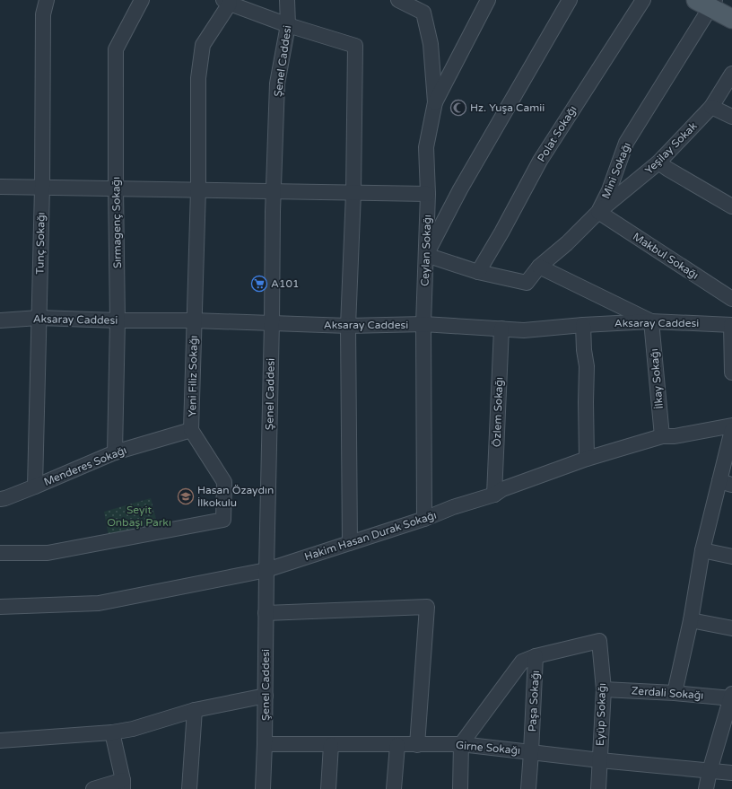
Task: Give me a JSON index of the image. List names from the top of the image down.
{
  "streets": {
    "street": [
      "Şenel Caddesi",
      "Polat Sokağı",
      "Yeşilay Sokak",
      "Mini Sokağı",
      "Sırmagenç Sokağı",
      "Tunç Sokağı",
      "Ceylan Sokağı",
      "Makbul Sokağı",
      "Aksaray Caddesi",
      "Yeni Filiz Sokağı",
      "İlkay Sokağı",
      "Özlem Sokağı",
      "Menderes Sokağı",
      "Hakim Hasan Durak Sokağı",
      "Zerdali Sokağı",
      "Paşa Sokağı",
      "Eyüp Sokağı",
      "Girne Sokağı"
    ]
  },
  "crossings": [
    ["Şenel Caddesi", "Aksaray Caddesi"],
    ["Şenel Caddesi", "Hakim Hasan Durak Sokağı"],
    ["Şenel Caddesi", "Girne Sokağı"],
    ["Polat Sokağı", "Mini Sokağı"],
    ["Yeşilay Sokak", "Mini Sokağı"],
    ["Yeşilay Sokak", "Makbul Sokağı"],
    ["Mini Sokağı", "Makbul Sokağı"],
    ["Sırmagenç Sokağı", "Aksaray Caddesi"],
    ["Sırmagenç Sokağı", "Menderes Sokağı"],
    ["Tunç Sokağı", "Aksaray Caddesi"],
    ["Tunç Sokağı", "Menderes Sokağı"],
    ["Ceylan Sokağı", "Aksaray Caddesi"],
    ["Ceylan Sokağı", "Hakim Hasan Durak Sokağı"],
    ["Aksaray Caddesi", "Yeni Filiz Sokağı"],
    ["Aksaray Caddesi", "İlkay Sokağı"],
    ["Aksaray Caddesi", "Özlem Sokağı"],
    ["Yeni Filiz Sokağı", "Menderes Sokağı"],
    ["İlkay Sokağı", "Hakim Hasan Durak Sokağı"],
    ["Özlem Sokağı", "Hakim Hasan Durak Sokağı"],
    ["Zerdali Sokağı", "Eyüp Sokağı"],
    ["Paşa Sokağı", "Eyüp Sokağı"],
    ["Paşa Sokağı", "Girne Sokağı"],
    ["Eyüp Sokağı", "Girne Sokağı"]
  ],
  "parks": ["Seyit Onbaşı Parkı"],
  "places": {
    "mosque": ["Hz. Yuşa Camii"],
    "supermarket": ["A101"],
    "school or university": ["Hasan Özaydın İlkokulu"]
  }
}
